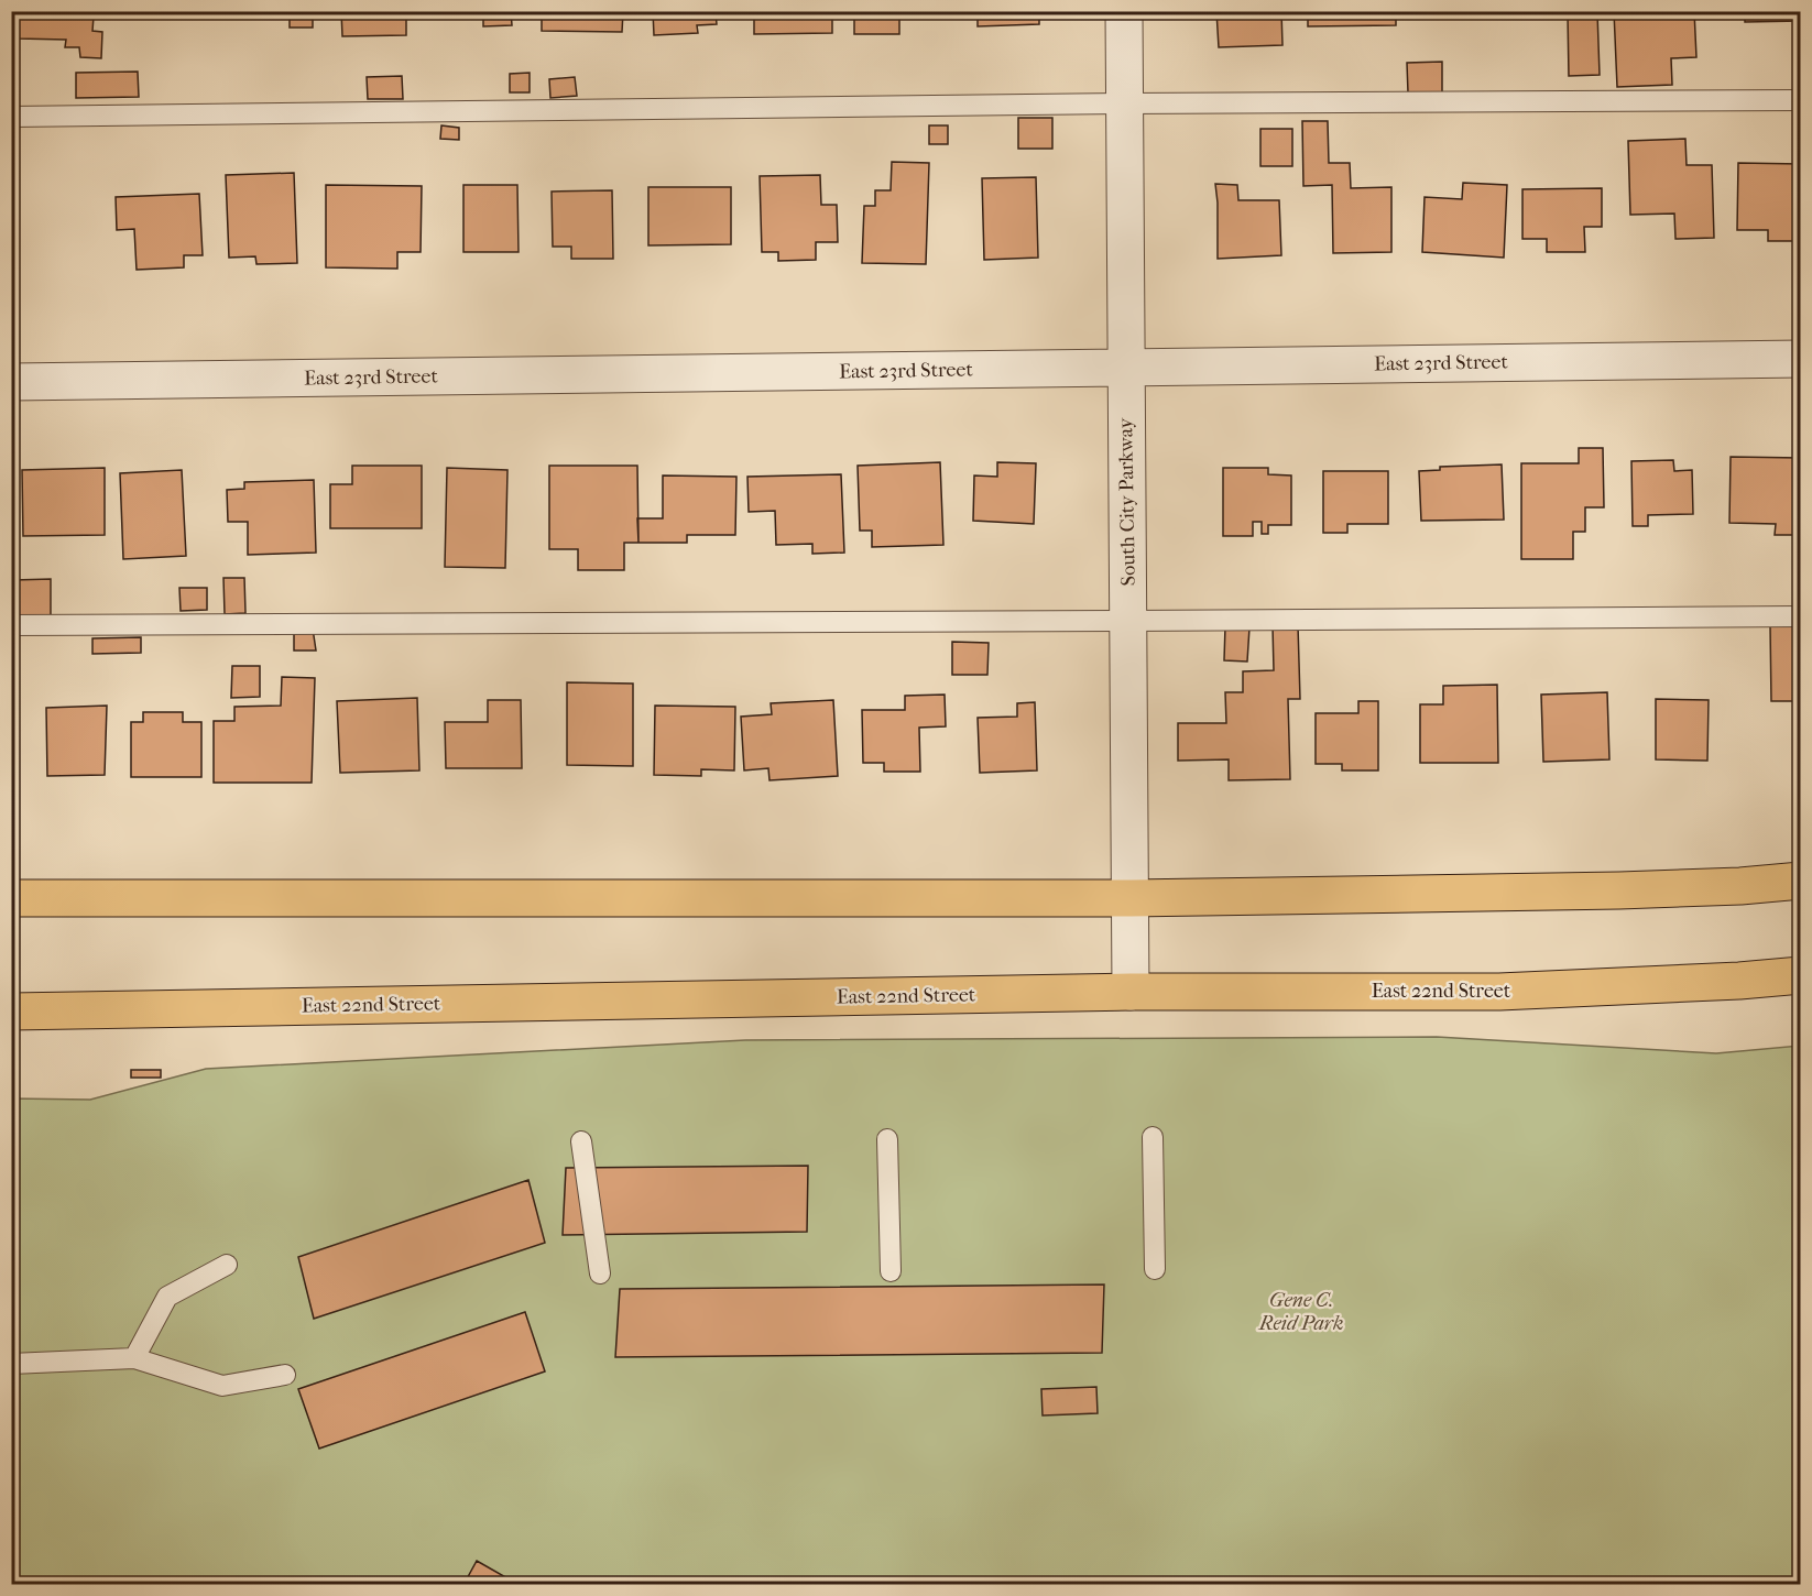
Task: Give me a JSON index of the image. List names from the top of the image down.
{
  "streets": {
    "main road": ["East 22nd Street"],
    "street": ["East 23rd Street", "South City Parkway"]
  },
  "crossings": [
    ["East 23rd Street", "South City Parkway"],
    ["South City Parkway", "East 22nd Street"]
  ],
  "parks": ["Gene C. Reid Park"]
}
